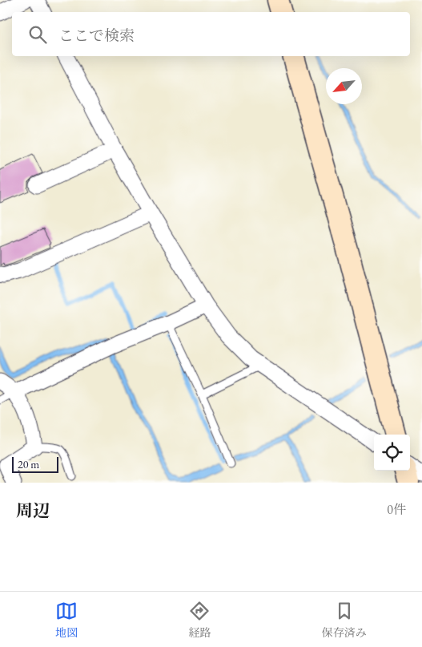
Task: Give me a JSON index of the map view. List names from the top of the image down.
{
  "scale_bar": "20 m",
  "north": "bottom left",
  "page": {
    "search": "ここで検索",
    "scale": "20 m",
    "heading": ["周辺", "0件"],
    "nav": ["地図", "経路", "保存済み"]
  }
}
